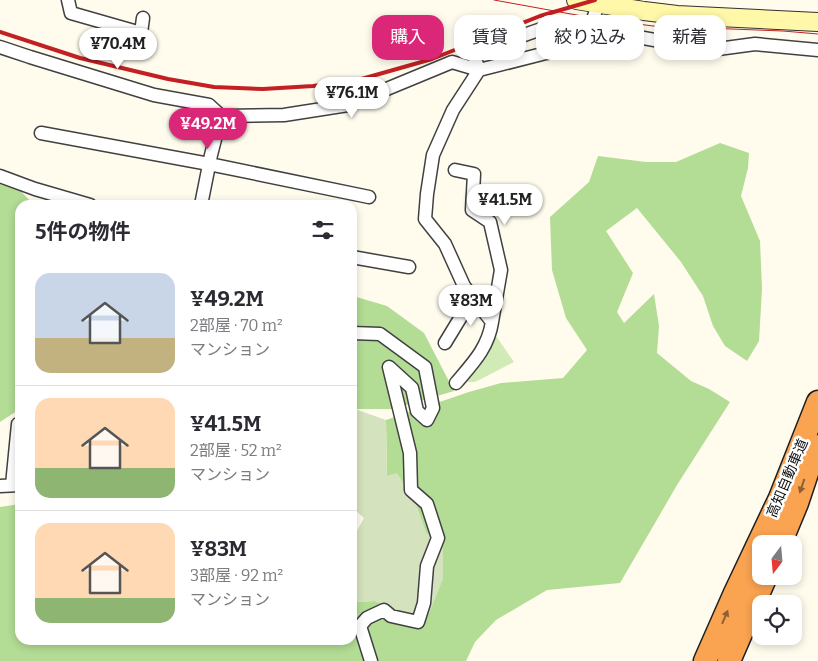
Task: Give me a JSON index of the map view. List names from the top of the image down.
{
  "streets": {
    "highway": ["高知自動車道"]
  },
  "north": "bottom",
  "page": {
    "chip": [
      "購入",
      "賃貸",
      "絞り込み",
      "新着"
    ],
    "price": [
      "¥70.4M",
      "¥76.1M",
      "¥49.2M",
      "¥41.5M",
      "¥83M"
    ],
    "heading": "5件の物件",
    "list": [
      {
        "name": "¥49.2M",
        "note": "2部屋 · 70 m² · マンション"
      },
      {
        "name": "¥41.5M",
        "note": "2部屋 · 52 m² · マンション"
      },
      {
        "name": "¥83M",
        "note": "3部屋 · 92 m² · マンション"
      }
    ]
  }
}
